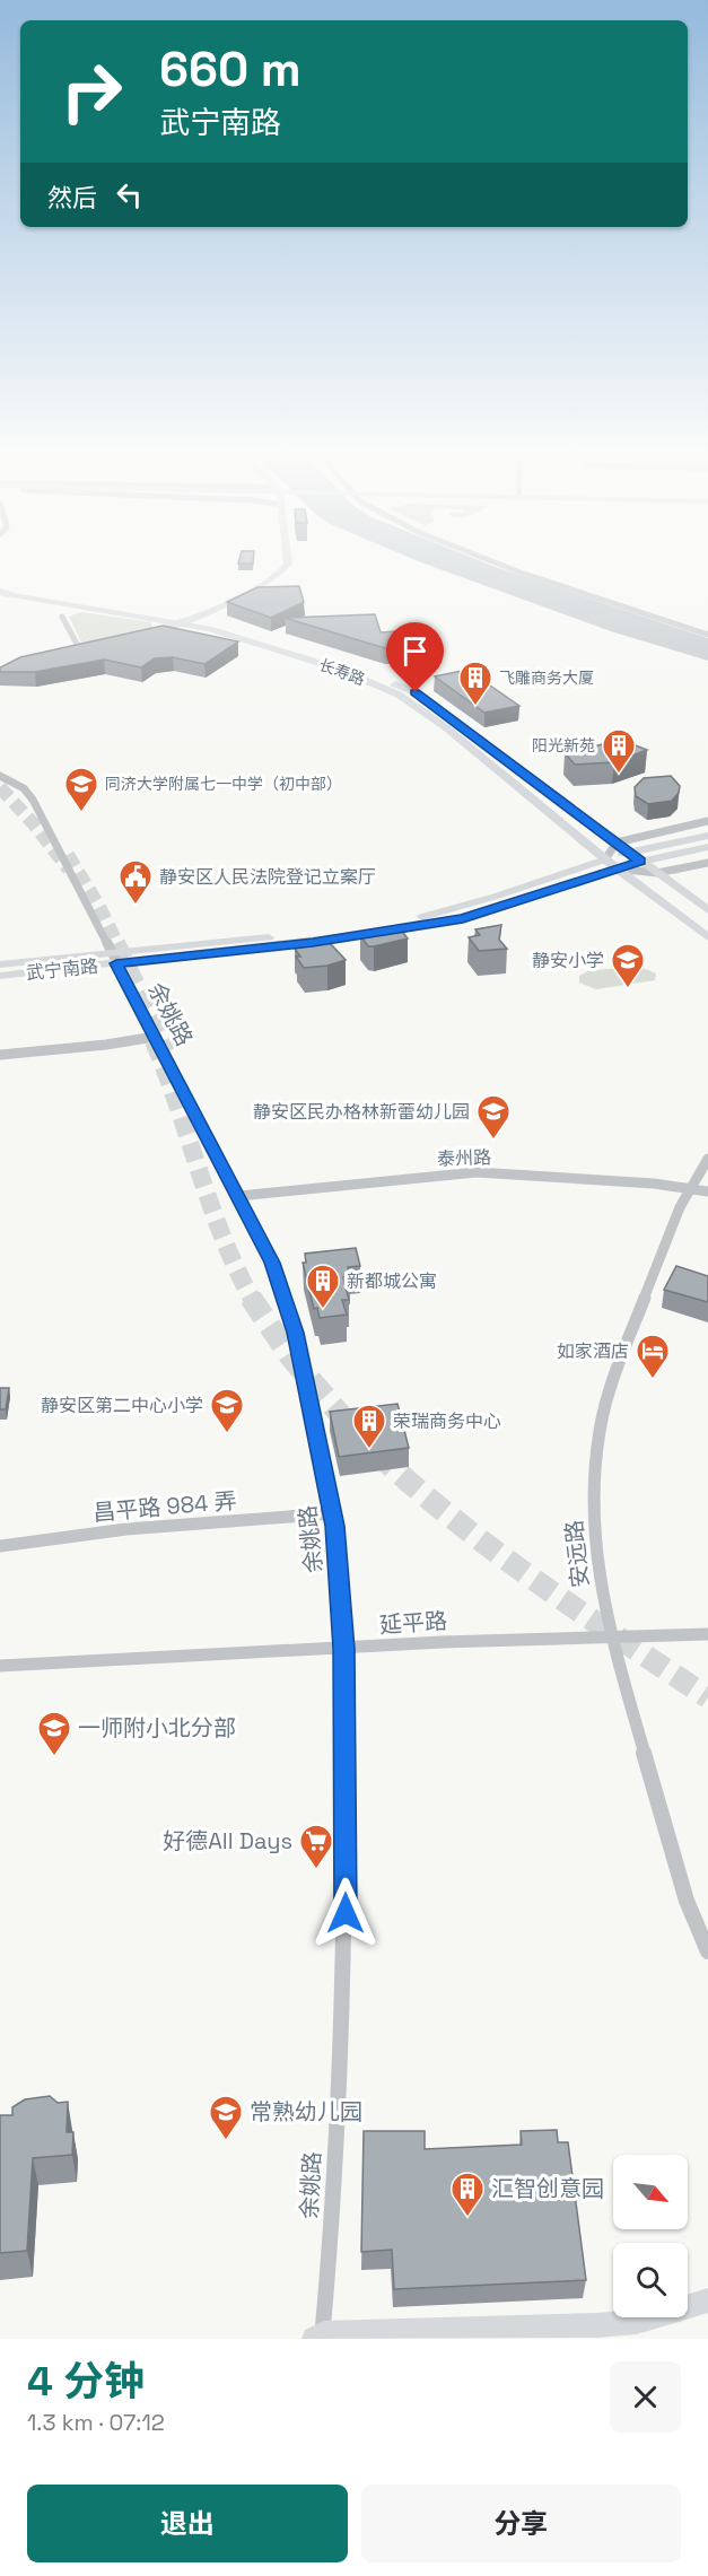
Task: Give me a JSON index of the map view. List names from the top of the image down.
{
  "streets": {
    "main road": ["长寿路", "武宁南路"],
    "street": [
      "余姚路",
      "泰州路",
      "昌平路 984 弄",
      "安远路",
      "延平路"
    ]
  },
  "crossings": [
    ["长寿路", "武宁南路"],
    ["武宁南路", "余姚路"],
    ["余姚路", "泰州路"],
    ["余姚路", "昌平路 984 弄"],
    ["余姚路", "延平路"],
    ["泰州路", "安远路"],
    ["安远路", "延平路"]
  ],
  "places": {
    "building": [
      "飞雕商务大厦",
      "阳光新苑",
      "新都城公寓",
      "荣瑞商务中心",
      "汇智创意园"
    ],
    "school or university": [
      "同济大学附属七一中学（初中部）",
      "静安小学",
      "静安区民办格林新蕾幼儿园",
      "静安区第二中心小学",
      "一师附小北分部",
      "常熟幼儿园"
    ],
    "public building": ["静安区人民法院登记立案厅"],
    "hotel": ["如家酒店"],
    "supermarket": ["好德All Days"]
  },
  "north": "bottom right",
  "page": {
    "turn": ["660 m", "武宁南路"],
    "then": "然后",
    "heading": ["4 分钟", "1.3 km · 07:12"],
    "buttons": ["退出", "分享"]
  }
}
